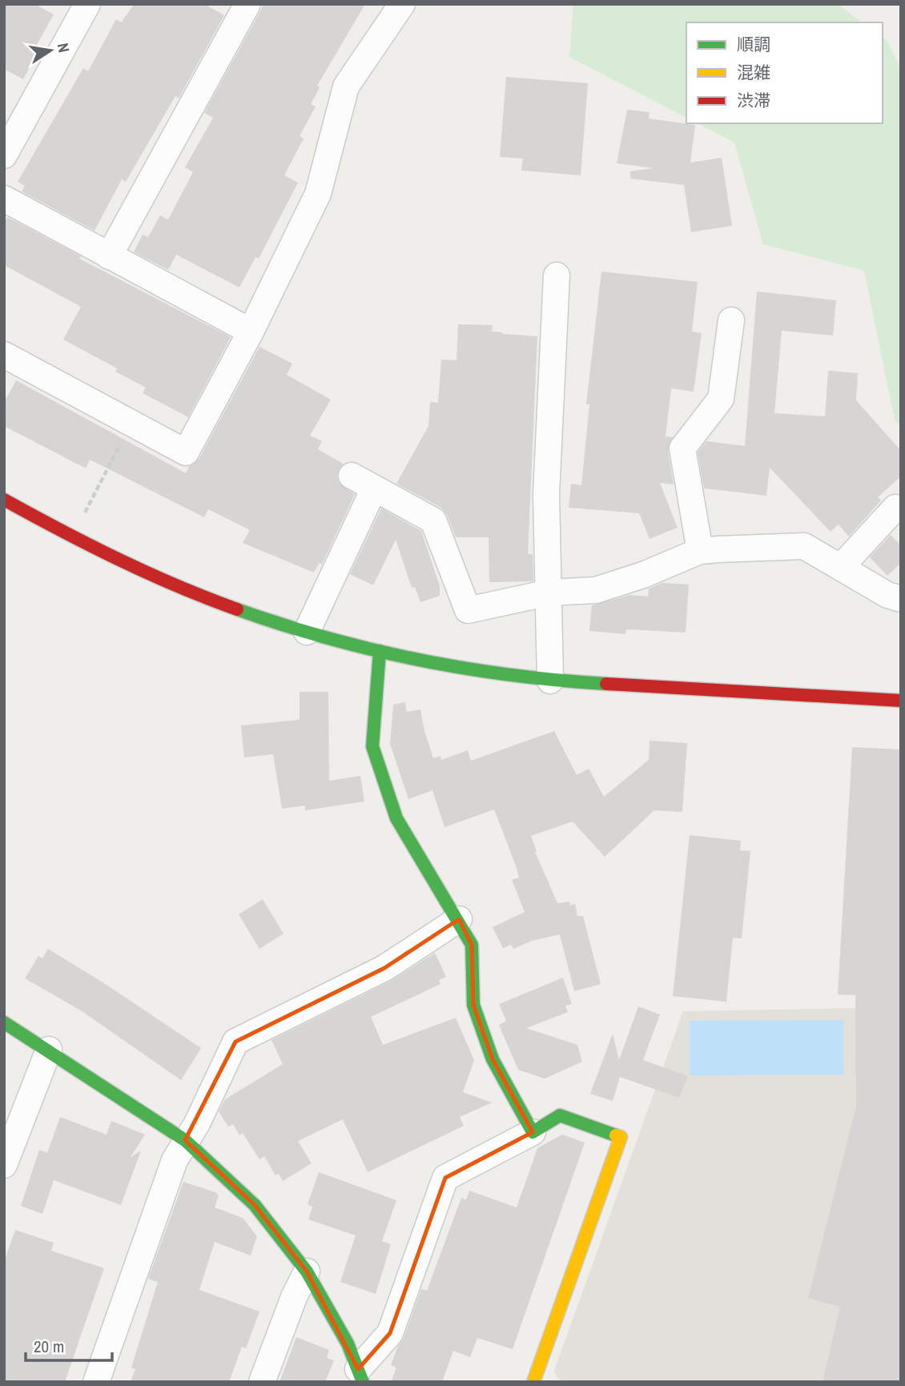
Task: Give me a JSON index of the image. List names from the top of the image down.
{
  "legend": ["順調", "混雑", "渋滞"],
  "scale_bar": "20 m",
  "north": "right"
}
